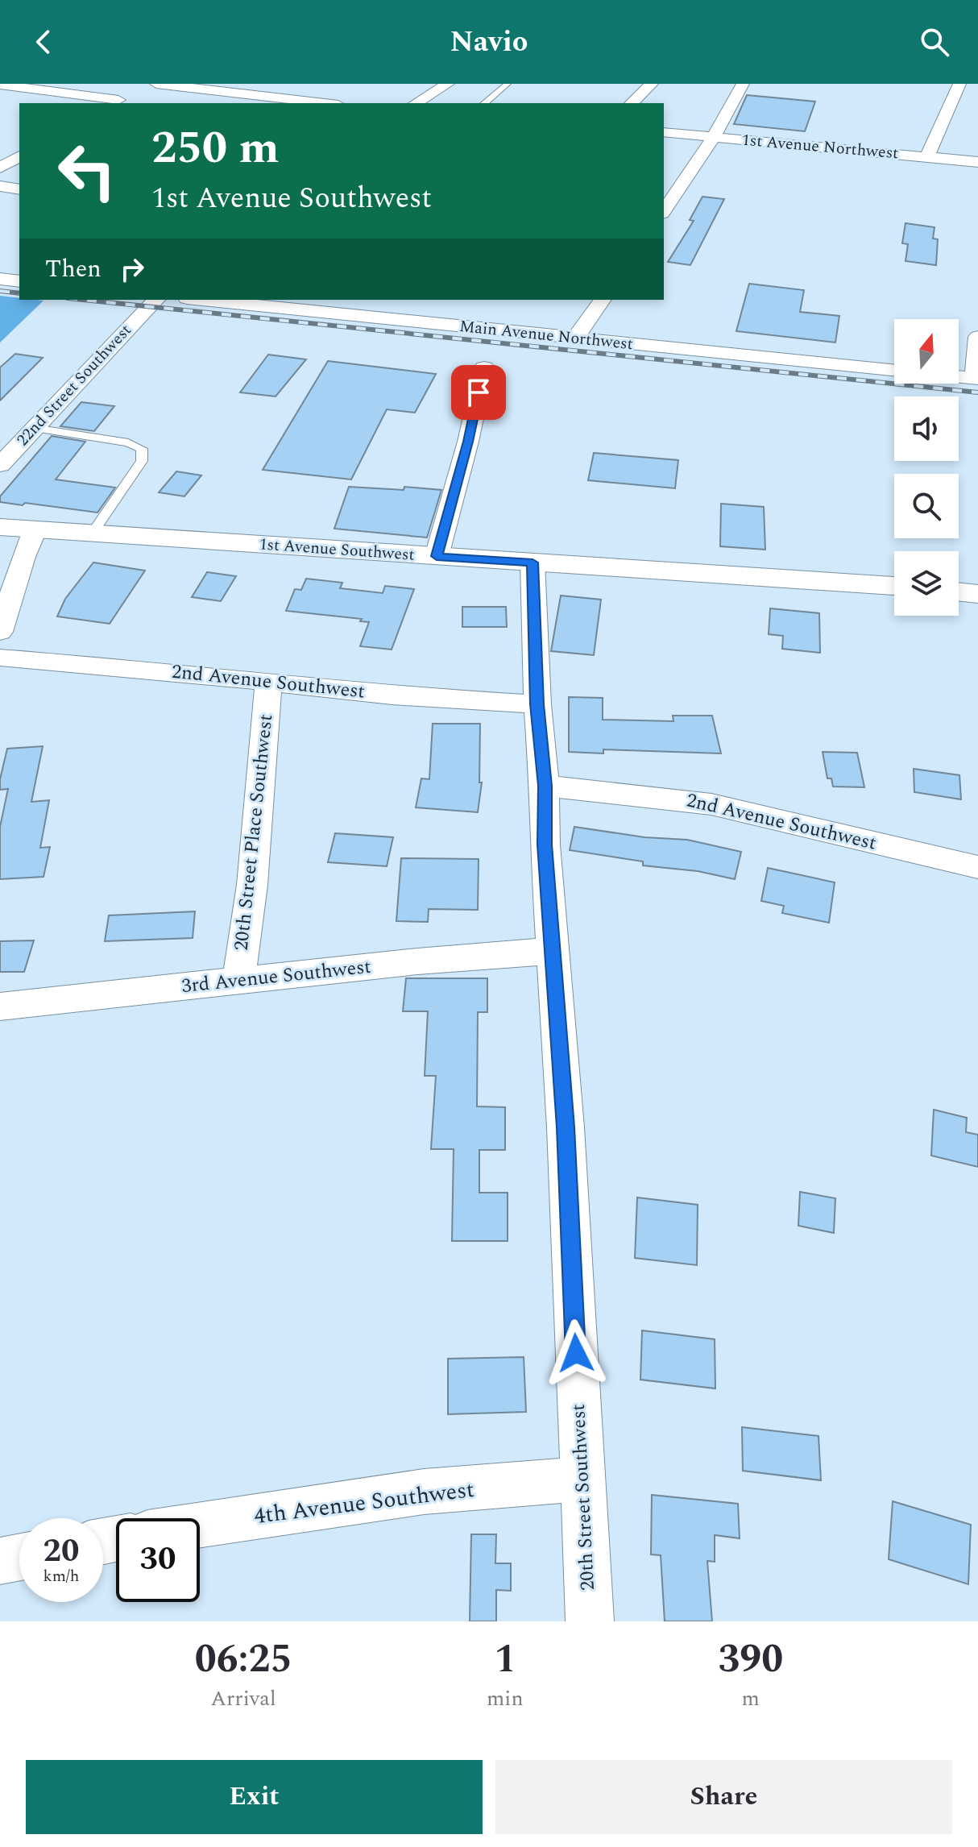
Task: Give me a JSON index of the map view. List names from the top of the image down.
{
  "streets": {
    "main road": ["1st Avenue Southwest"],
    "street": [
      "1st Avenue Northwest",
      "Main Avenue Northwest",
      "22nd Street Southwest",
      "2nd Avenue Southwest",
      "20th Street Place Southwest",
      "3rd Avenue Southwest",
      "20th Street Southwest",
      "4th Avenue Southwest"
    ]
  },
  "crossings": [
    ["1st Avenue Southwest", "20th Street Southwest"],
    ["2nd Avenue Southwest", "20th Street Place Southwest"],
    ["2nd Avenue Southwest", "20th Street Southwest"],
    ["20th Street Place Southwest", "3rd Avenue Southwest"],
    ["3rd Avenue Southwest", "20th Street Southwest"],
    ["20th Street Southwest", "4th Avenue Southwest"]
  ],
  "north": "top",
  "page": {
    "header": "Navio",
    "turn": ["250 m", "1st Avenue Southwest"],
    "then": "Then",
    "speed": "20 km/h",
    "limit": "30",
    "eta": [
      "06:25",
      "Arrival",
      "1",
      "min",
      "390",
      "m"
    ],
    "buttons": ["Exit", "Share"]
  }
}
